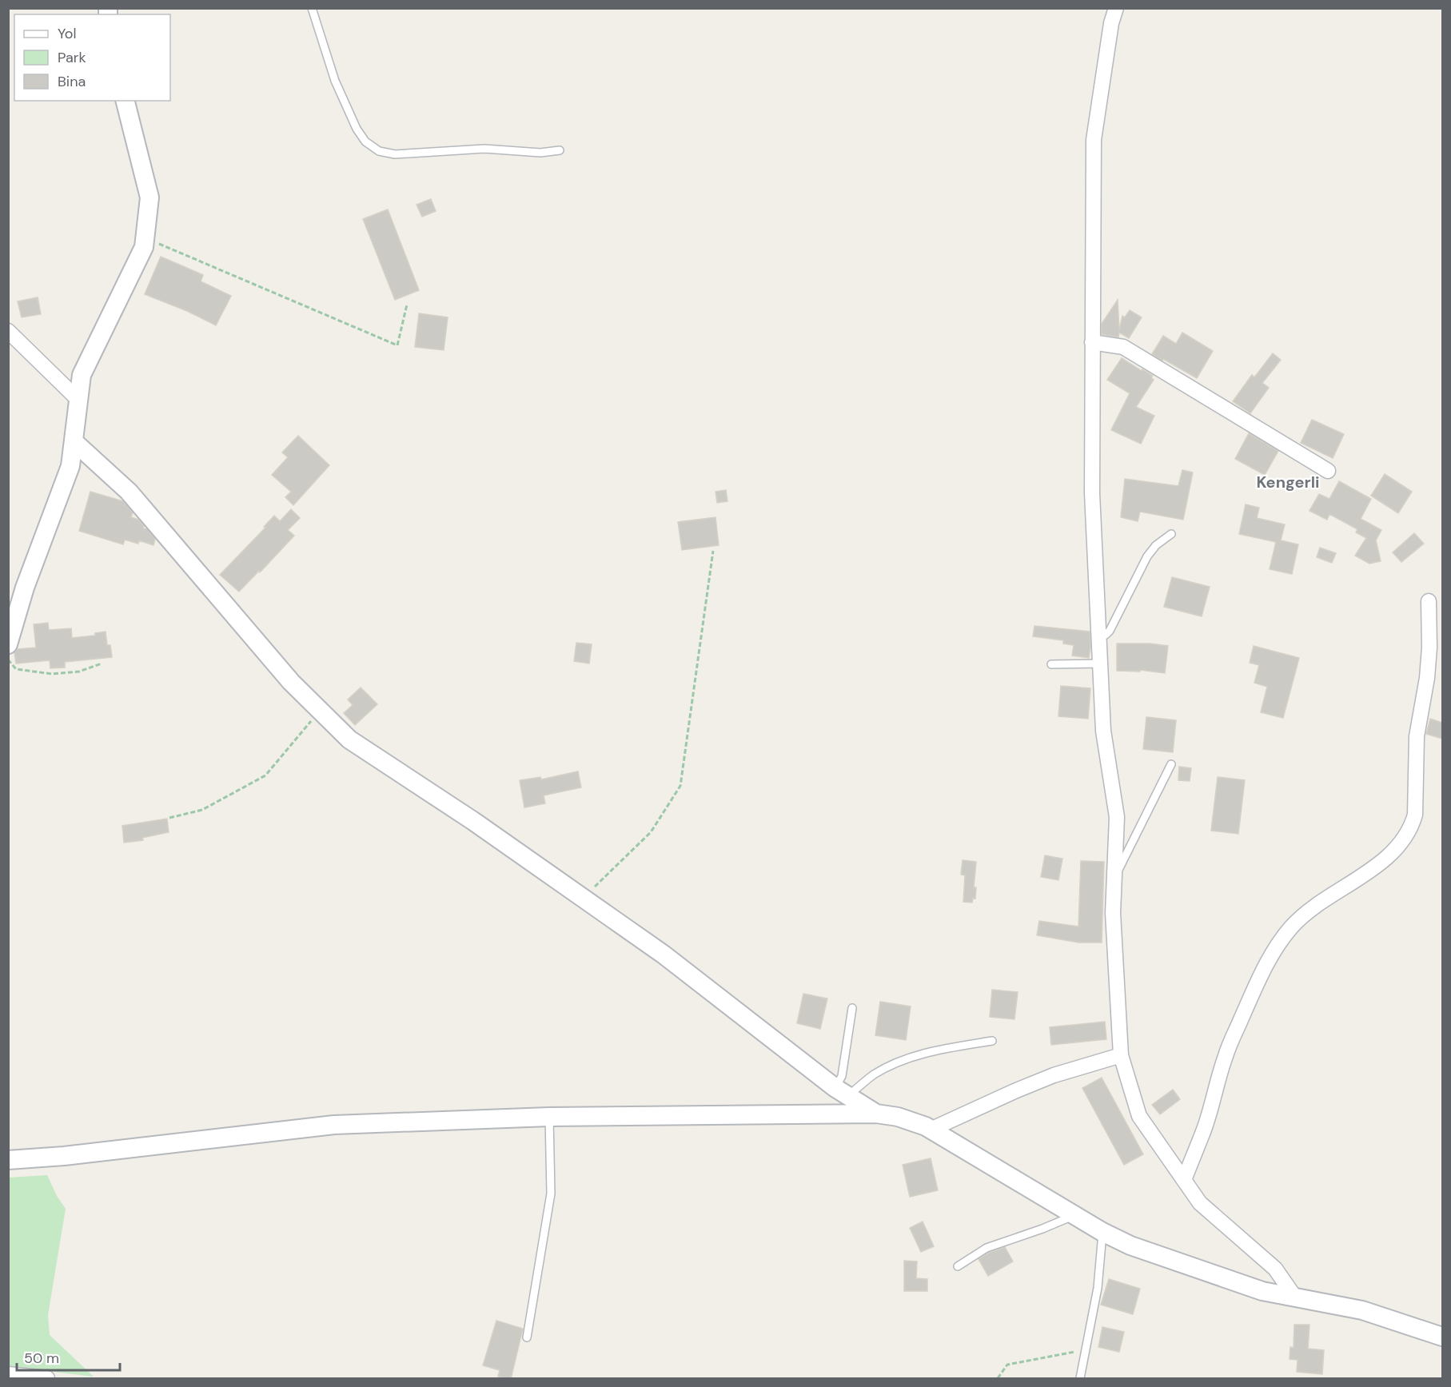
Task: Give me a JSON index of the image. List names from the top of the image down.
{
  "districts": ["Kengerli"],
  "legend": ["Yol", "Park", "Bina"],
  "scale_bar": "50 m"
}
